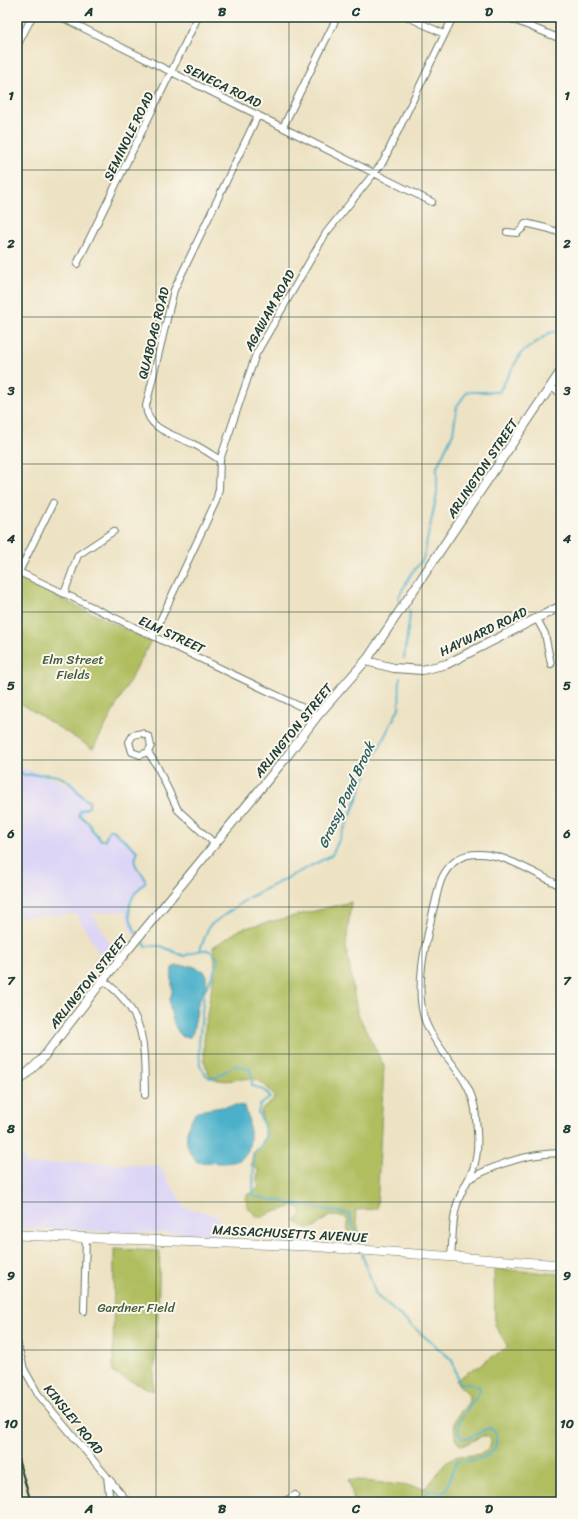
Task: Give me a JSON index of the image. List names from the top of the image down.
{
  "streets": {
    "main road": ["MASSACHUSETTS AVENUE"],
    "street": [
      "SENECA ROAD",
      "SEMINOLE ROAD",
      "AGAWAM ROAD",
      "QUABOAG ROAD",
      "ARLINGTON STREET",
      "HAYWARD ROAD",
      "ELM STREET",
      "KINSLEY ROAD"
    ]
  },
  "crossings": [
    ["SENECA ROAD", "SEMINOLE ROAD"],
    ["SENECA ROAD", "AGAWAM ROAD"],
    ["SENECA ROAD", "QUABOAG ROAD"],
    ["AGAWAM ROAD", "QUABOAG ROAD"],
    ["AGAWAM ROAD", "ELM STREET"],
    ["ARLINGTON STREET", "HAYWARD ROAD"],
    ["ARLINGTON STREET", "ELM STREET"]
  ],
  "water": ["Grassy Pond Brook"],
  "parks": ["Elm Street Fields", "Gardner Field"],
  "grid": {
    "columns": [
      "A",
      "B",
      "C",
      "D"
    ],
    "rows": [
      "1",
      "2",
      "3",
      "4",
      "5",
      "6",
      "7",
      "8",
      "9",
      "10"
    ]
  }
}
